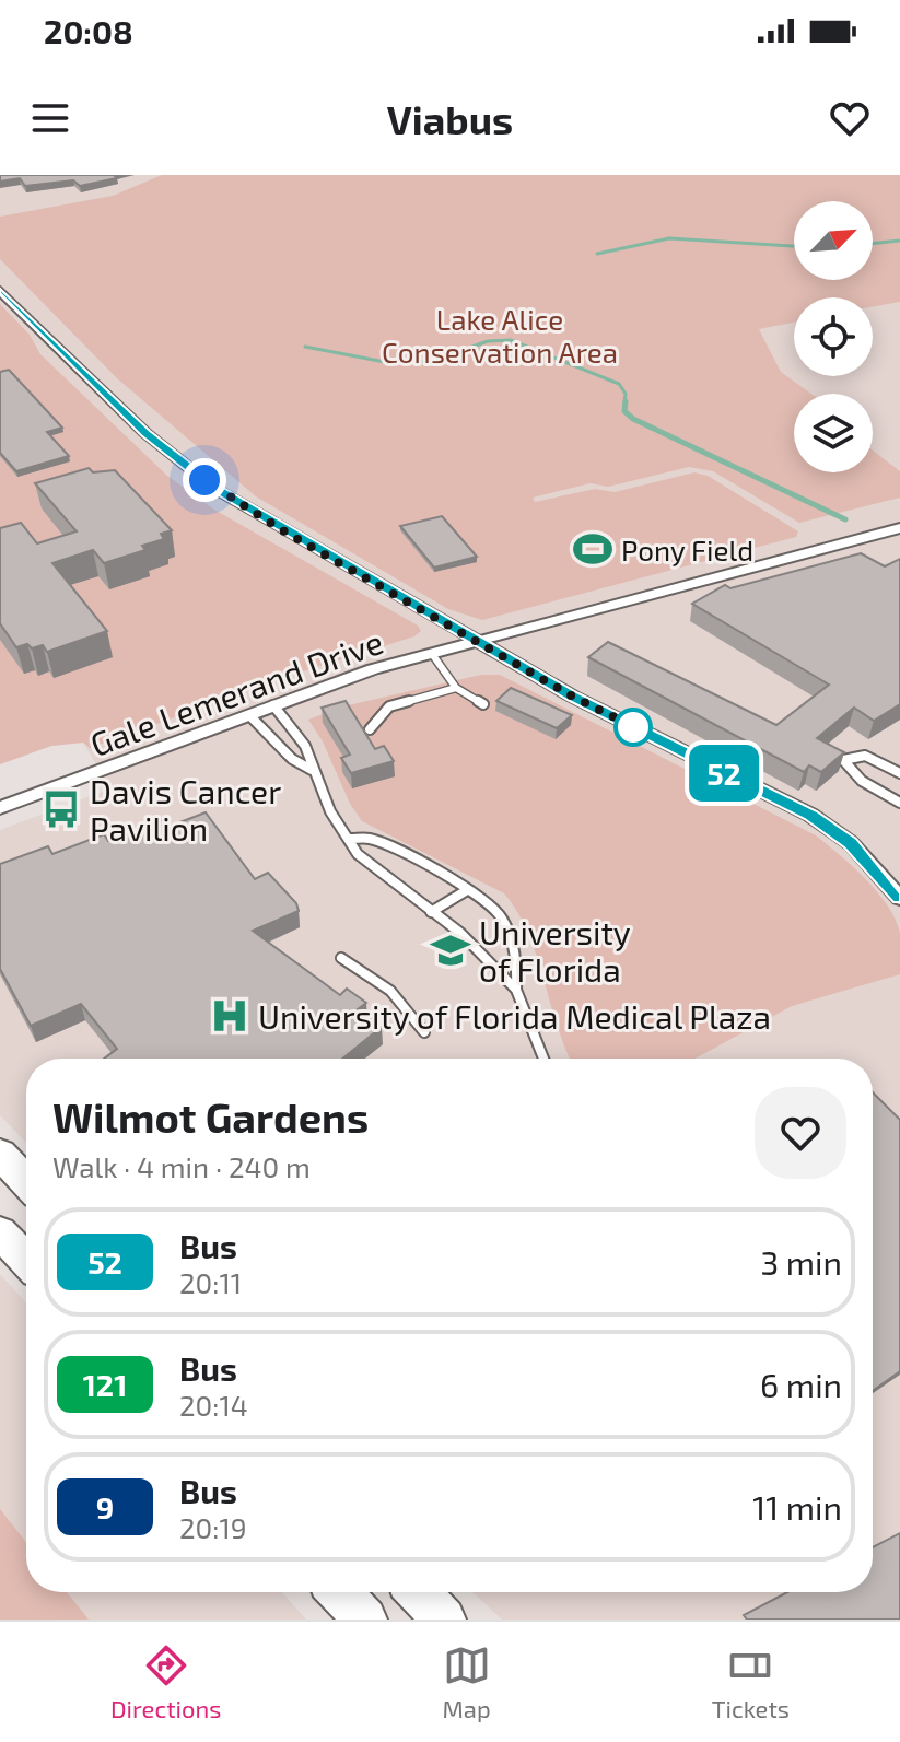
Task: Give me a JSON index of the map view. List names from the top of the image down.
{
  "streets": {
    "street": ["Gale Lemerand Drive"]
  },
  "parks": ["Lake Alice Conservation Area"],
  "places": {
    "sports": ["Pony Field"],
    "bus stop": ["Davis Cancer Pavilion"],
    "school or university": ["University of Florida"],
    "hospital": ["University of Florida Medical Plaza"]
  },
  "lines": ["bus line 52"],
  "north": "top right",
  "page": {
    "status": "20:08",
    "header": "Viabus",
    "on_map": "52",
    "heading": ["Wilmot Gardens", "Walk · 4 min · 240 m"],
    "list": [
      {
        "mark": "52",
        "name": "Bus",
        "note": "20:11",
        "value": "3 min"
      },
      {
        "mark": "121",
        "name": "Bus",
        "note": "20:14",
        "value": "6 min"
      },
      {
        "mark": "9",
        "name": "Bus",
        "note": "20:19",
        "value": "11 min"
      }
    ],
    "tabs": ["Directions", "Map", "Tickets"]
  }
}
